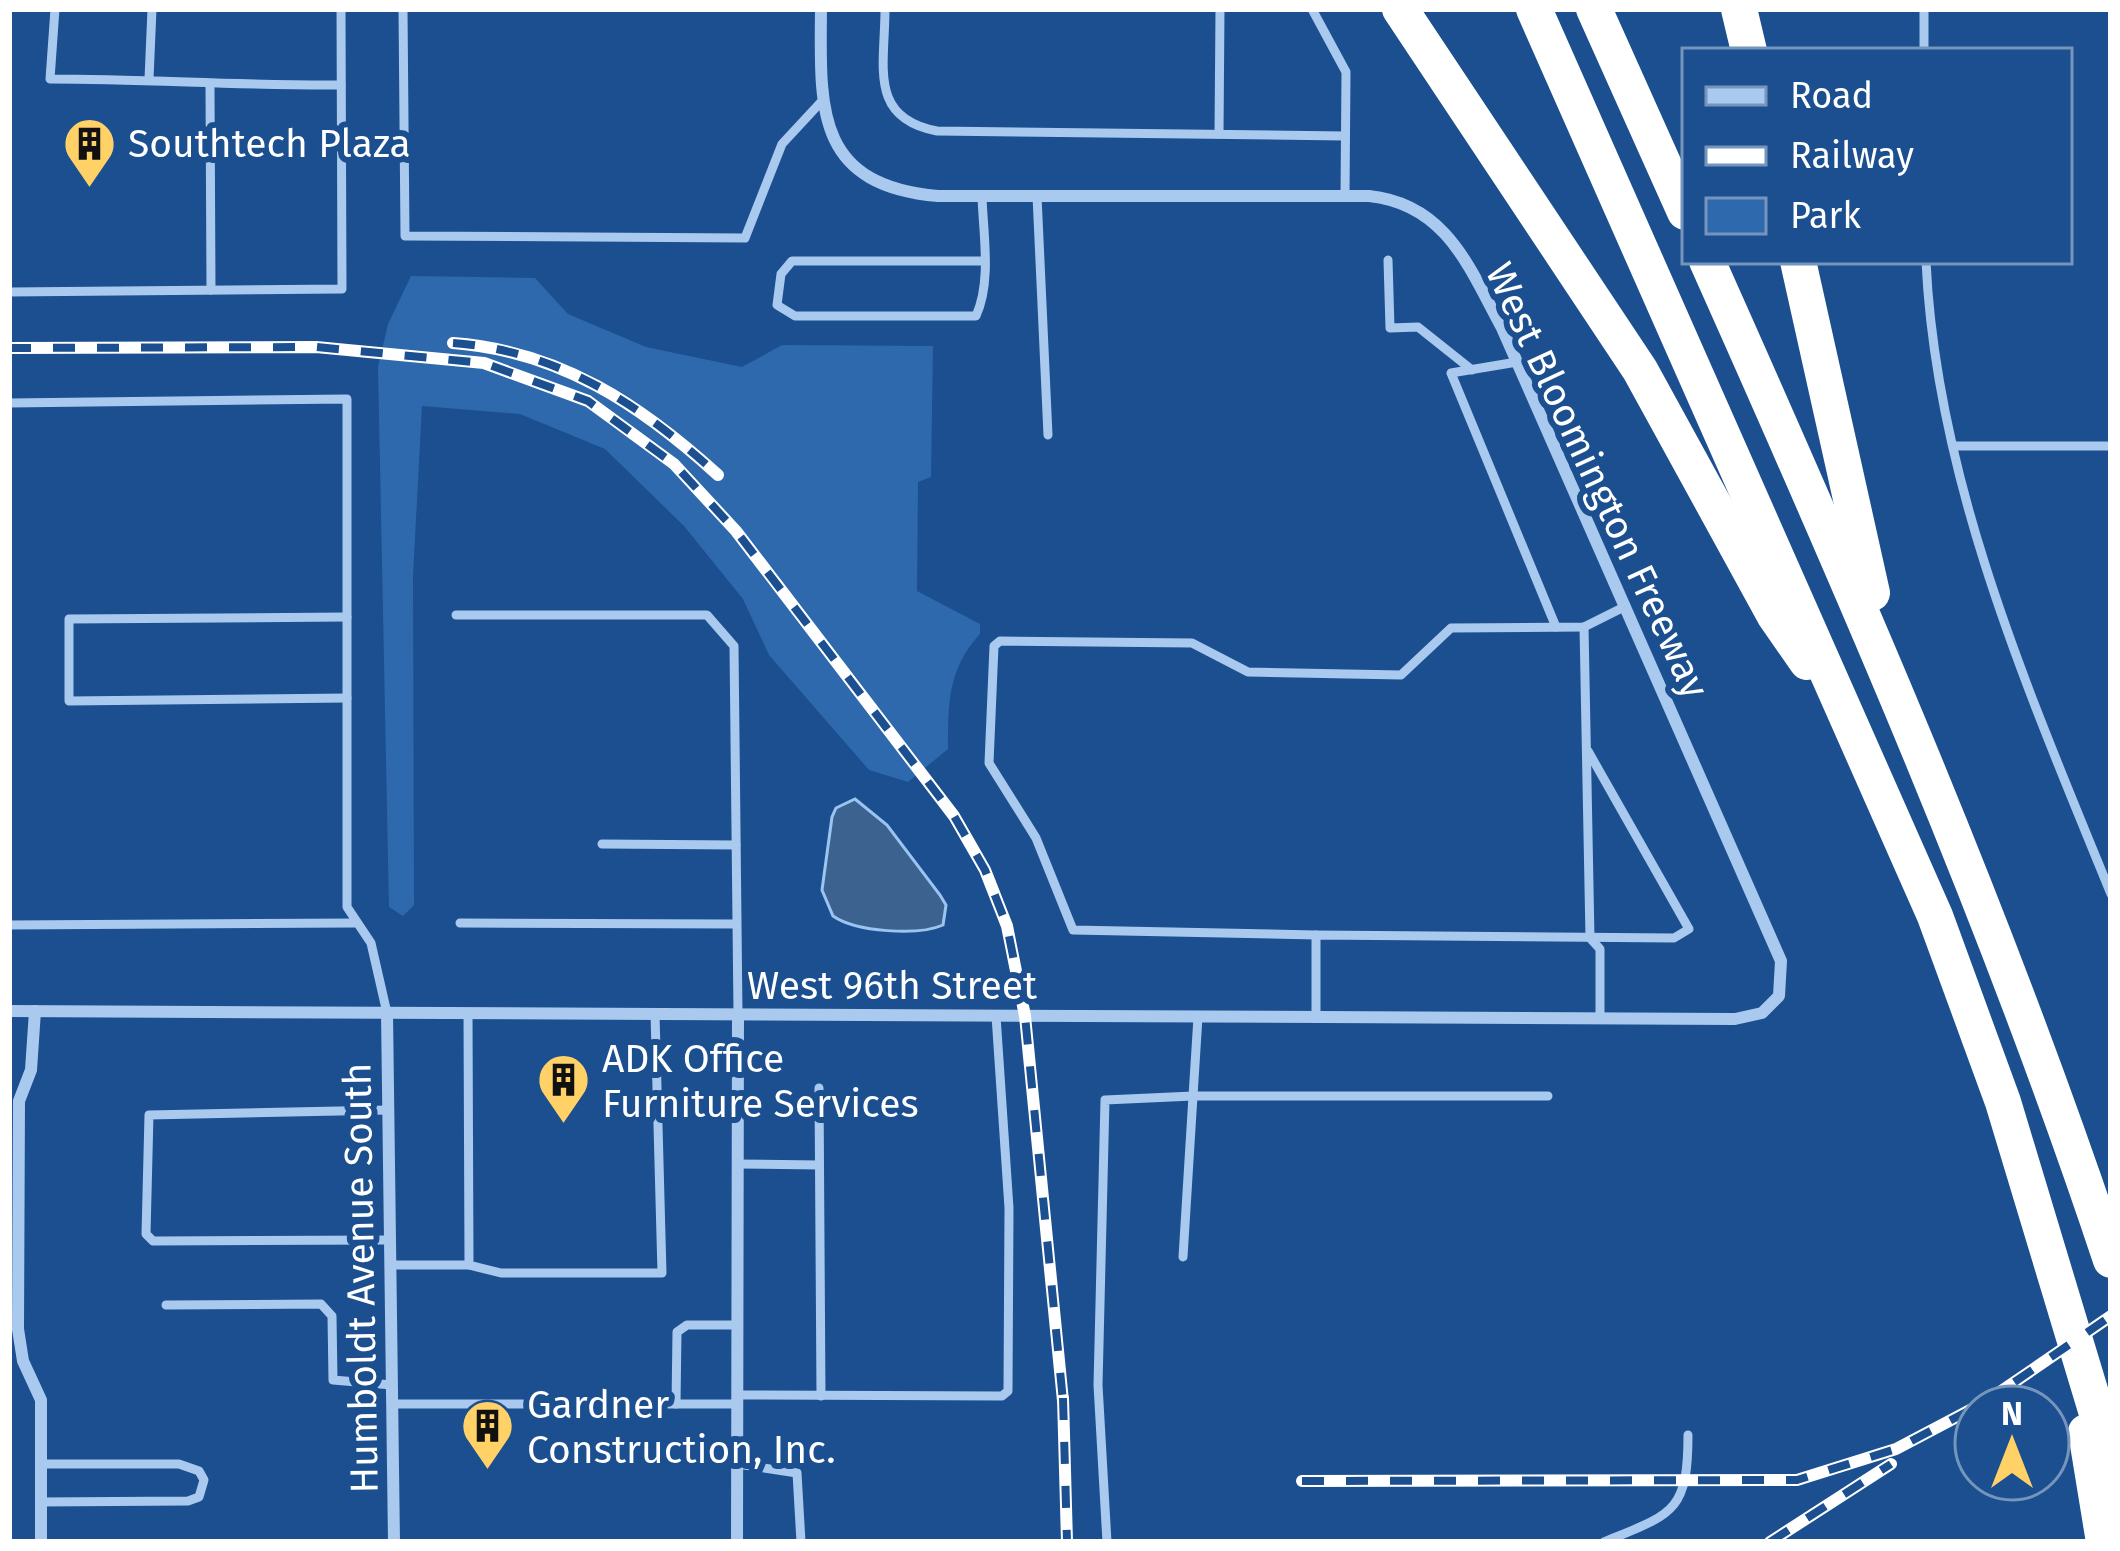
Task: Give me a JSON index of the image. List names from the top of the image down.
{
  "streets": {
    "street": ["West Bloomington Freeway", "West 96th Street", "Humboldt Avenue South"]
  },
  "crossings": [
    ["West Bloomington Freeway", "West 96th Street"],
    ["West 96th Street", "Humboldt Avenue South"]
  ],
  "places": {
    "building": ["Southtech Plaza", "ADK Office Furniture Services", "Gardner Construction, Inc."]
  },
  "legend": ["Road", "Railway", "Park"],
  "north": "top"
}
